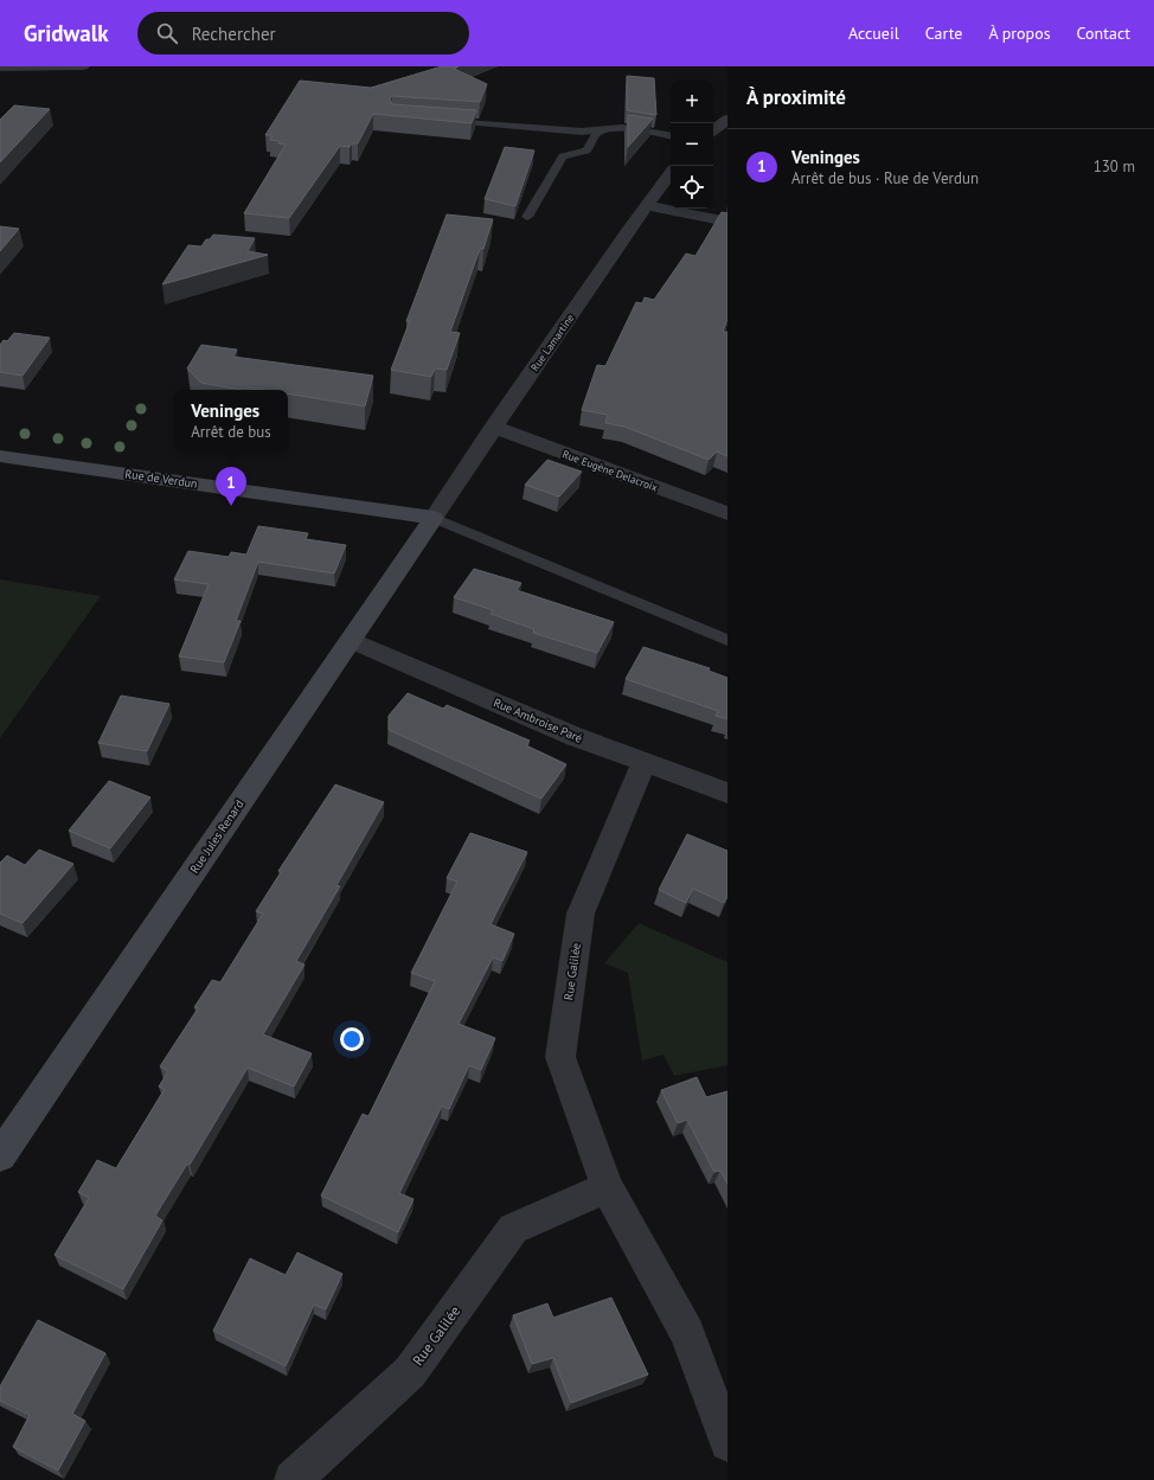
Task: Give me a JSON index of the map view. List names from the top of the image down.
{
  "streets": {
    "street": [
      "Rue Lamartine",
      "Rue Eugène Delacroix",
      "Rue de Verdun",
      "Rue Ambroise Paré",
      "Rue Jules Renard",
      "Rue Galilée"
    ]
  },
  "crossings": [
    ["Rue Lamartine", "Rue Eugène Delacroix"],
    ["Rue Lamartine", "Rue de Verdun"],
    ["Rue Lamartine", "Rue Jules Renard"],
    ["Rue de Verdun", "Rue Jules Renard"],
    ["Rue Ambroise Paré", "Rue Jules Renard"],
    ["Rue Ambroise Paré", "Rue Galilée"]
  ],
  "page": {
    "header": "Gridwalk",
    "search": "Rechercher",
    "nav": [
      "Accueil",
      "Carte",
      "À propos",
      "Contact"
    ],
    "heading": "À proximité",
    "map_buttons": ["+", "−"],
    "list": [
      {
        "mark": "1",
        "name": "Veninges",
        "note": "Arrêt de bus · Rue de Verdun",
        "value": "130 m"
      }
    ],
    "popup": ["Veninges", "Arrêt de bus"],
    "pins": "1"
  }
}
